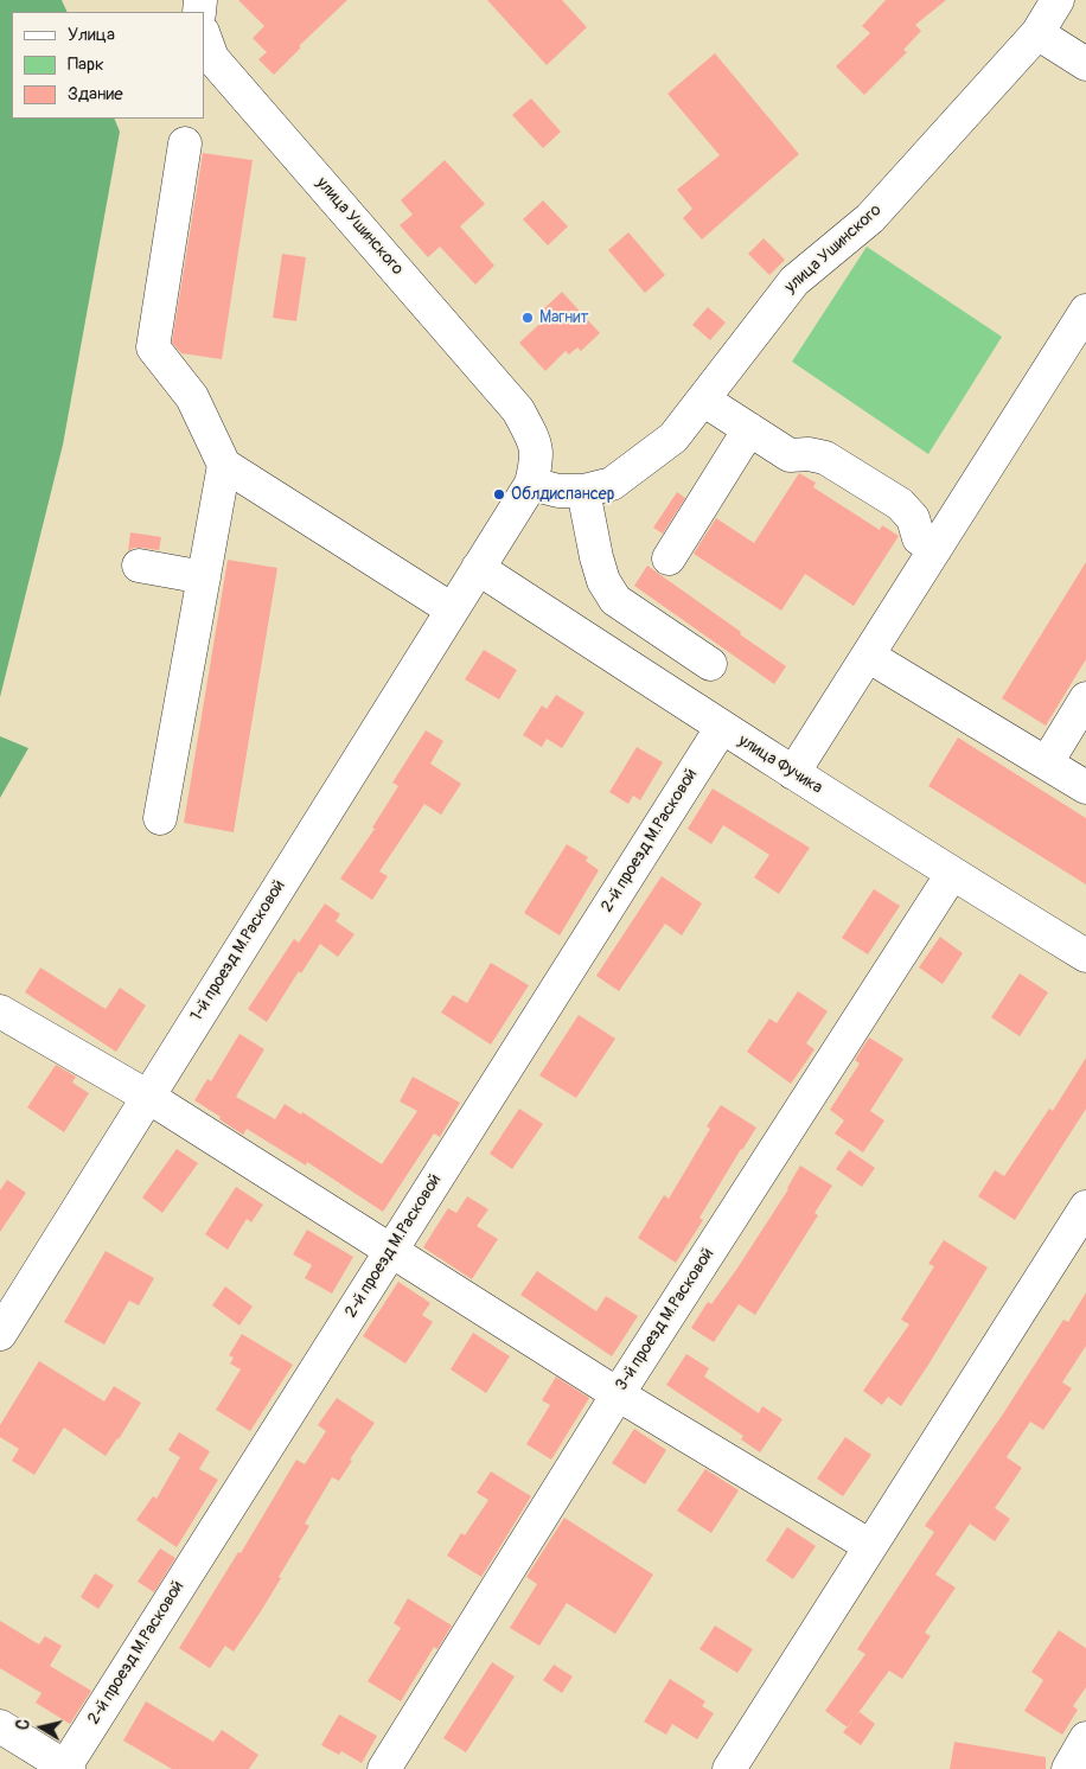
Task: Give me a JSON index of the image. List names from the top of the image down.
{
  "streets": {
    "street": [
      "улица Ушинского",
      "улица Фучика",
      "2-й проезд М.Расковой",
      "1-й проезд М.Расковой",
      "3-й проезд М.Расковой"
    ]
  },
  "crossings": [
    ["улица Ушинского", "улица Фучика"],
    ["улица Ушинского", "1-й проезд М.Расковой"],
    ["улица Фучика", "2-й проезд М.Расковой"],
    ["улица Фучика", "1-й проезд М.Расковой"],
    ["улица Фучика", "3-й проезд М.Расковой"]
  ],
  "places": ["Магнит", "Облдиспансер"],
  "legend": ["Улица", "Парк", "Здание"],
  "north": "left"
}
